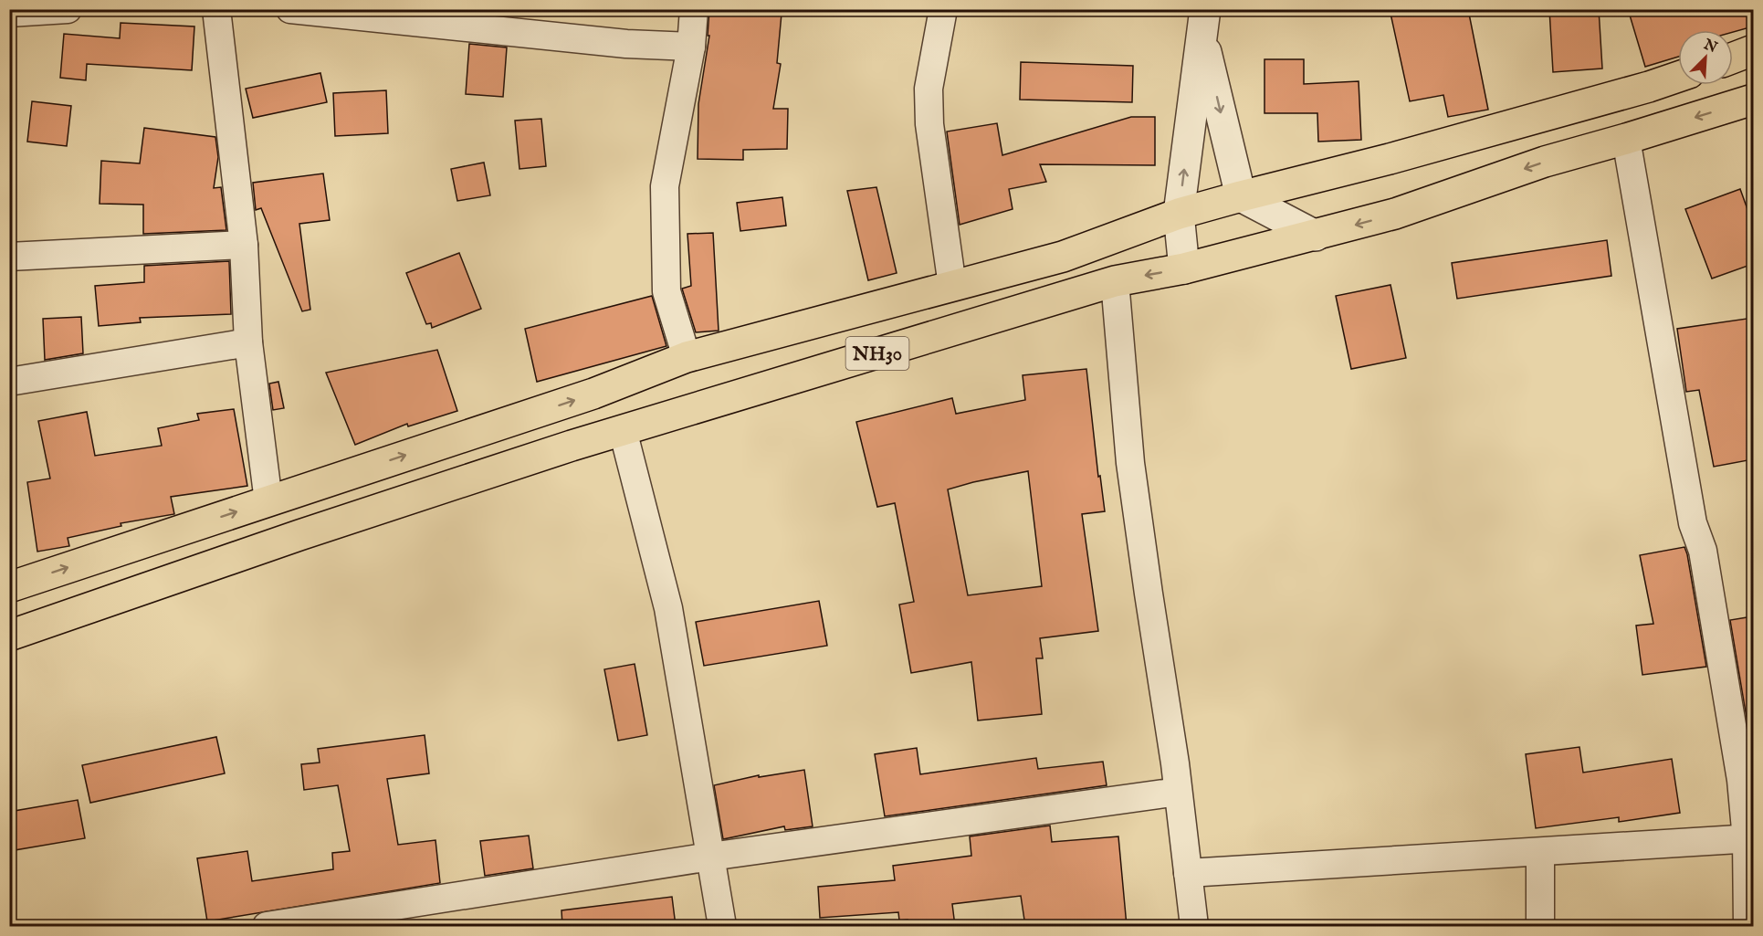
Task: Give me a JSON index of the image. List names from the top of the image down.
{
  "streets": {
    "highway": ["NH30"]
  },
  "north": "top right"
}
